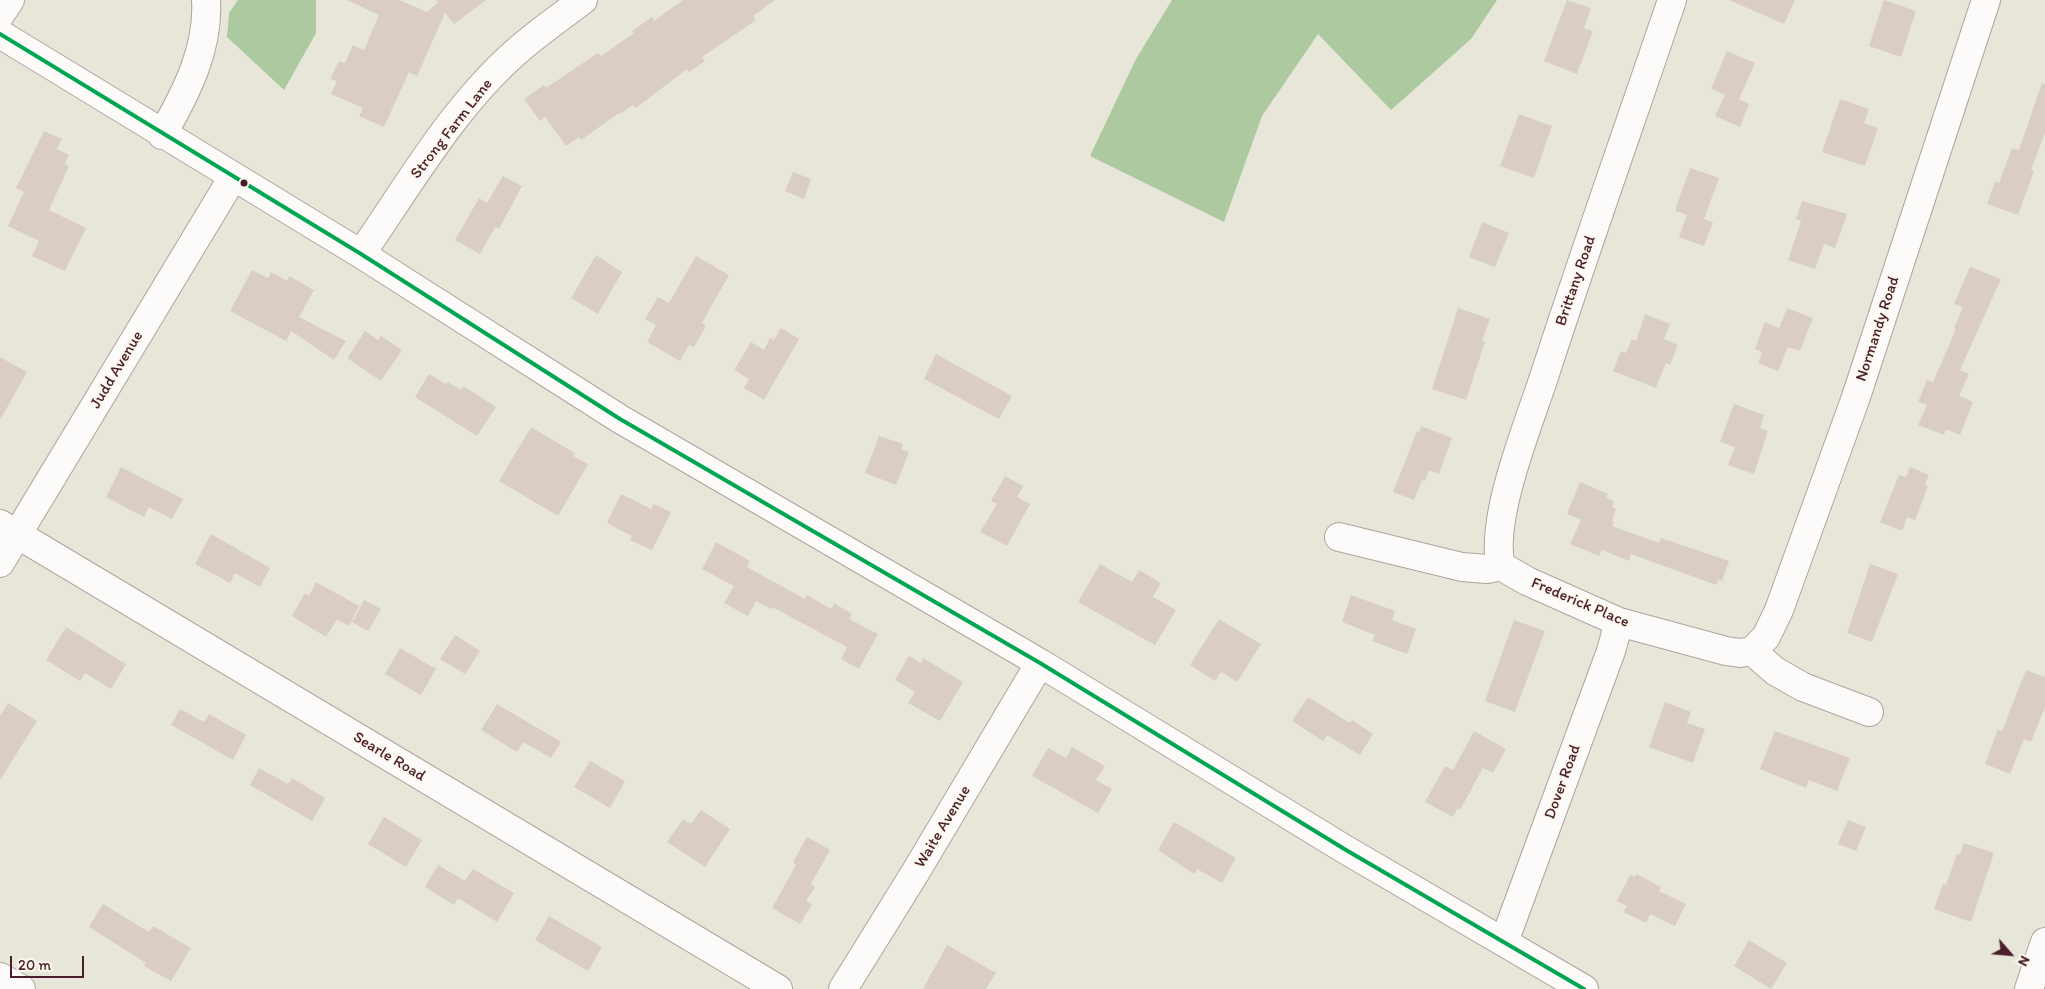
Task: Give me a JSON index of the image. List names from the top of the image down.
{
  "streets": {
    "street": [
      "Strong Farm Lane",
      "Brittany Road",
      "Normandy Road",
      "Judd Avenue",
      "Frederick Place",
      "Searle Road",
      "Dover Road",
      "Waite Avenue"
    ]
  },
  "crossings": [
    ["Brittany Road", "Frederick Place"],
    ["Normandy Road", "Frederick Place"],
    ["Judd Avenue", "Searle Road"],
    ["Frederick Place", "Dover Road"]
  ],
  "scale_bar": "20 m",
  "north": "bottom right"
}
